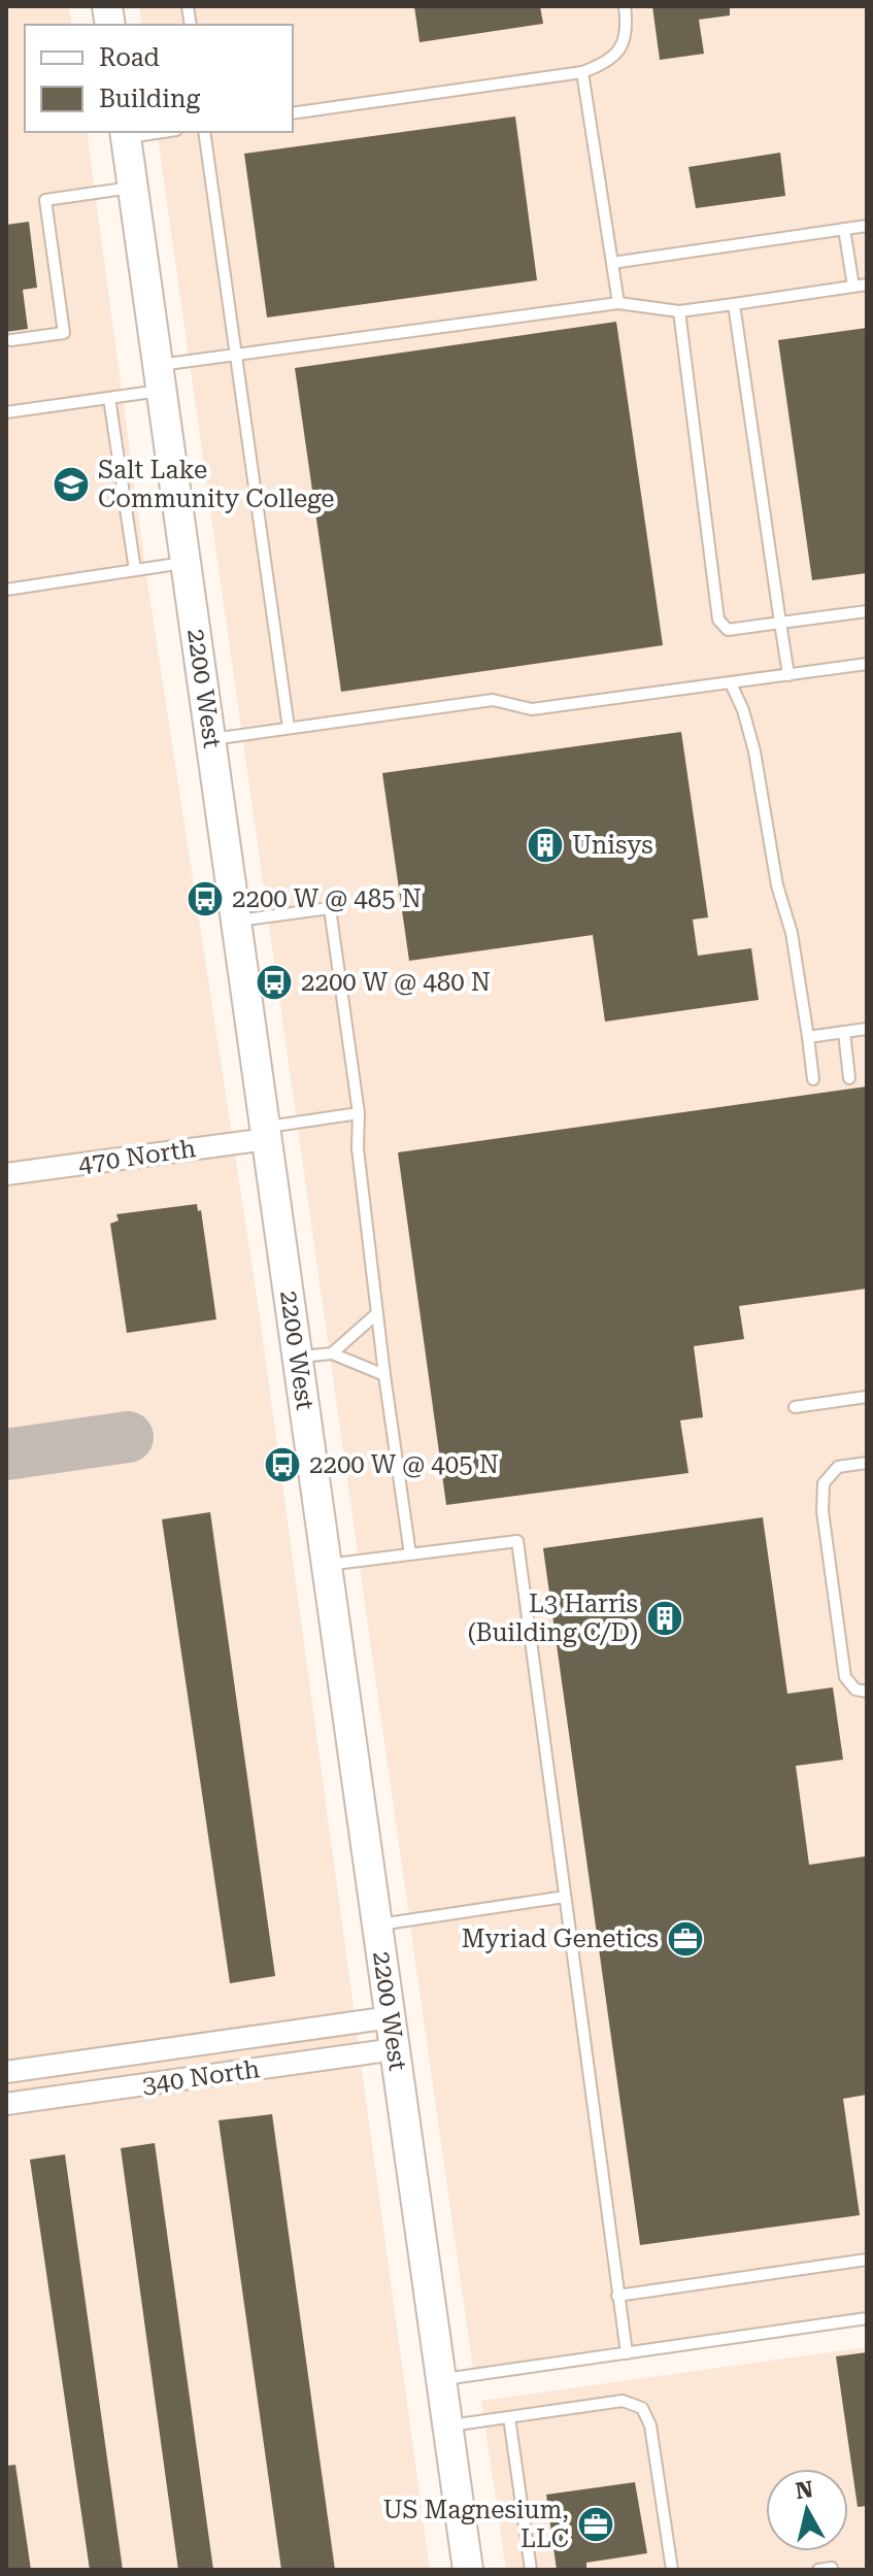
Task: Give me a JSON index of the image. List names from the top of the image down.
{
  "streets": {
    "street": ["2200 West", "470 North", "340 North"]
  },
  "crossings": [
    ["2200 West", "470 North"],
    ["2200 West", "340 North"]
  ],
  "places": {
    "school or university": ["Salt Lake Community College"],
    "building": ["Unisys", "L3 Harris (Building C/D)"],
    "bus stop": ["2200 W @ 485 N", "2200 W @ 480 N", "2200 W @ 405 N"],
    "office": ["Myriad Genetics", "US Magnesium, LLC"]
  },
  "legend": ["Road", "Building"],
  "north": "top"
}
